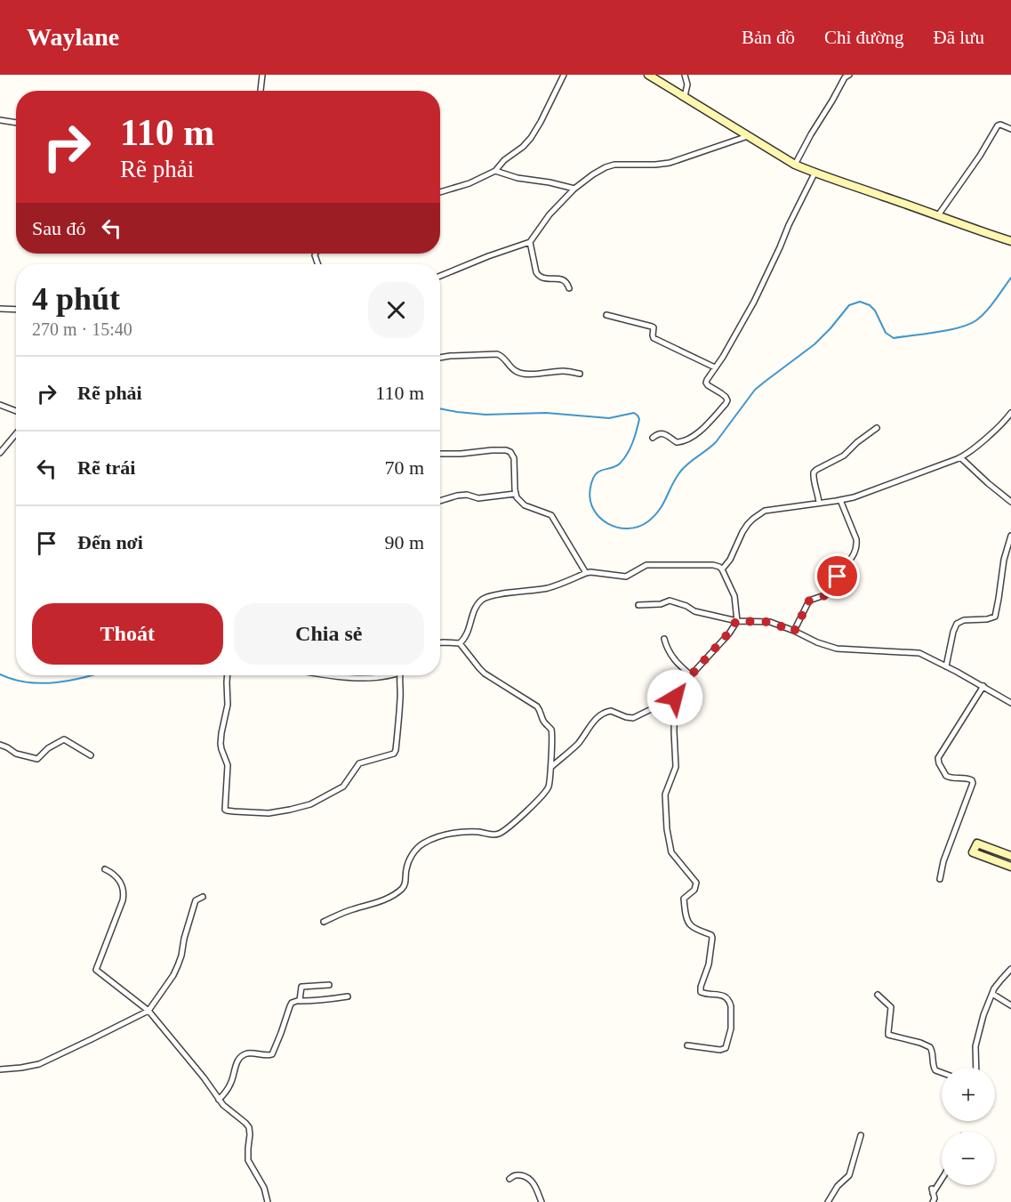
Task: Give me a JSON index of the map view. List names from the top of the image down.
{
  "page": {
    "header": "Waylane",
    "nav": ["Bản đồ", "Chỉ đường", "Đã lưu"],
    "turn": ["110 m", "Rẽ phải"],
    "then": "Sau đó",
    "heading": ["4 phút", "270 m · 15:40"],
    "list": [
      {
        "name": "Rẽ phải",
        "value": "110 m"
      },
      {
        "name": "Rẽ trái",
        "value": "70 m"
      },
      {
        "name": "Đến nơi",
        "value": "90 m"
      }
    ],
    "buttons": ["Thoát", "Chia sẻ"],
    "map_buttons": ["+", "−"]
  }
}
